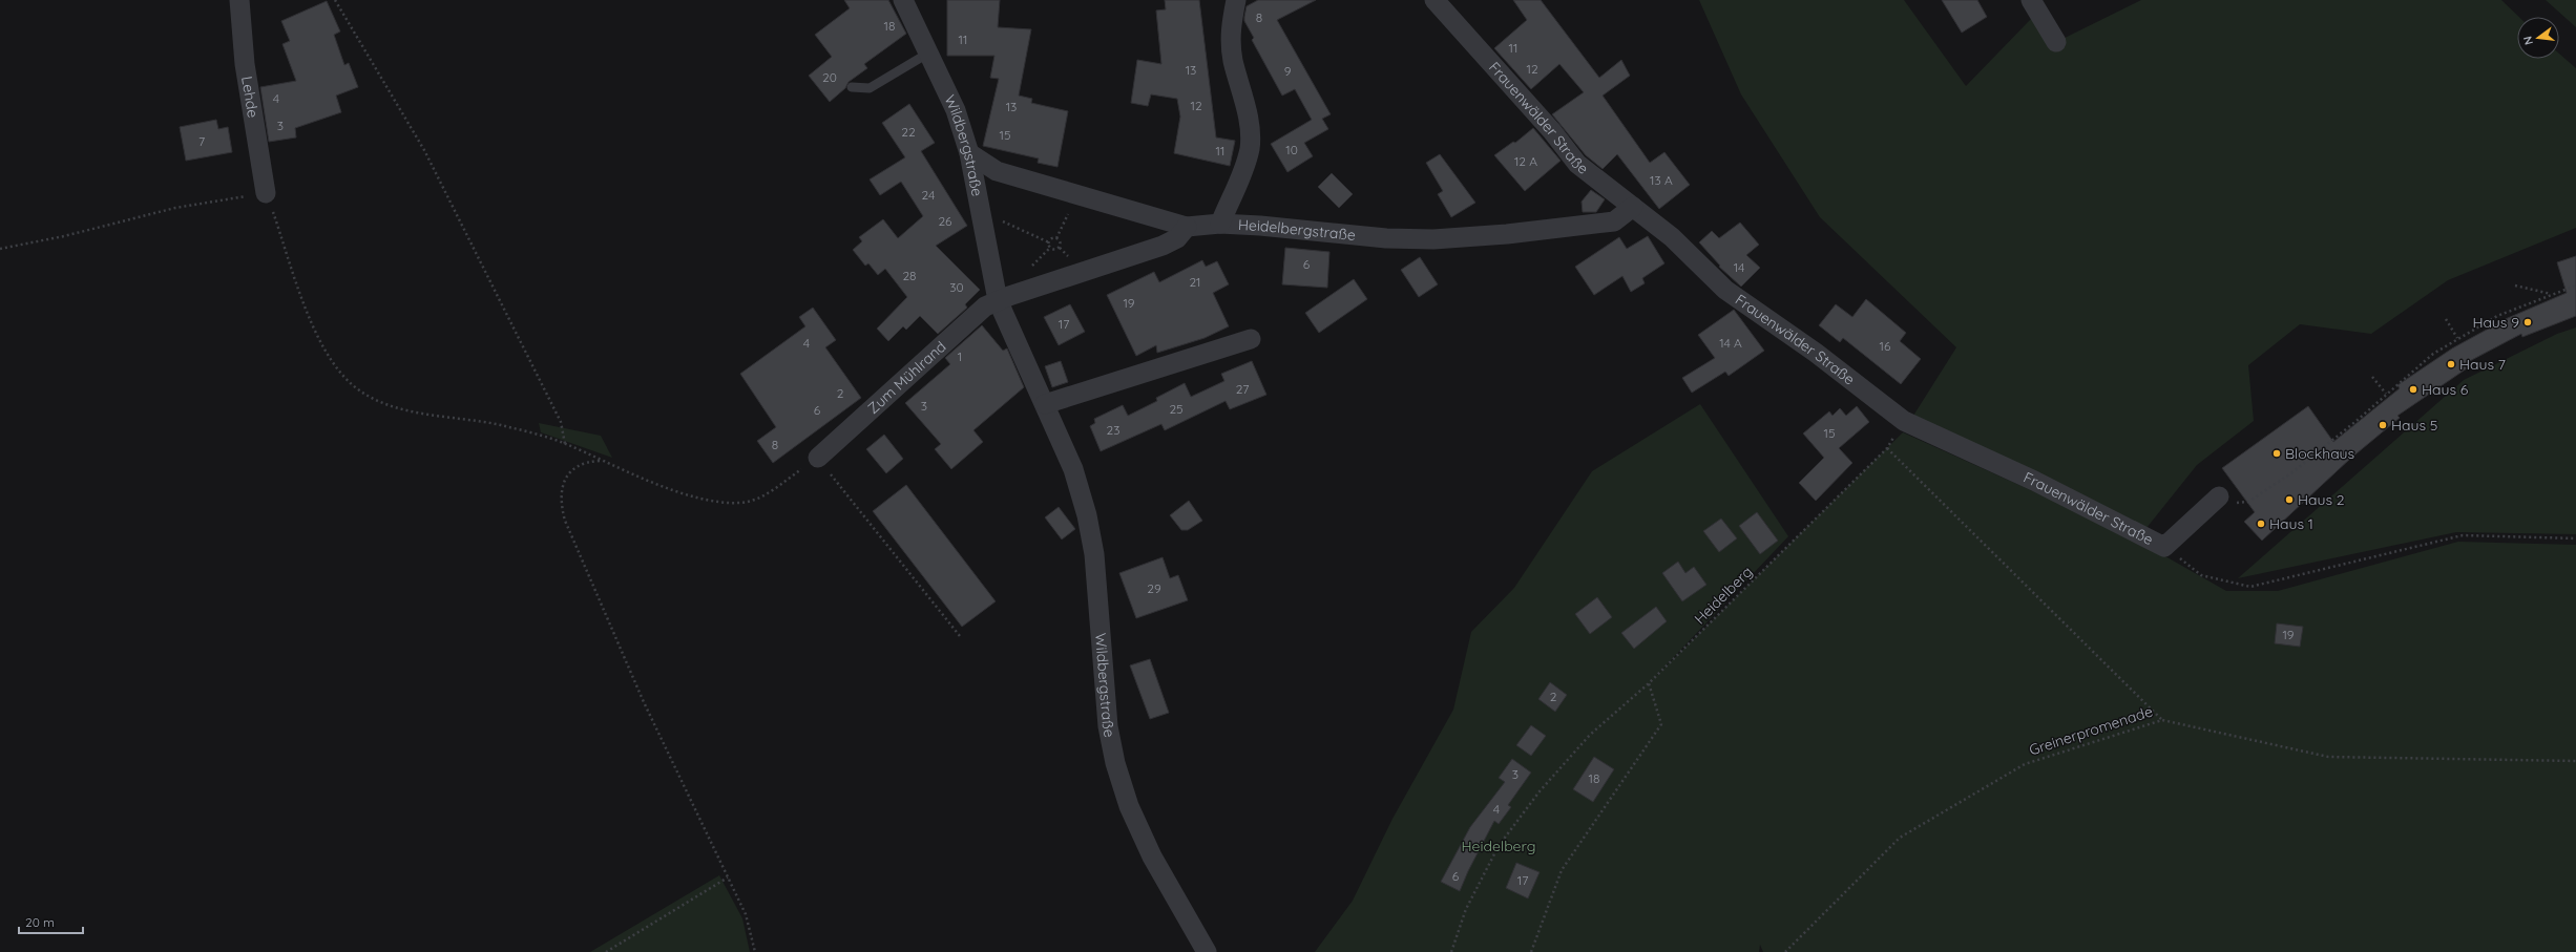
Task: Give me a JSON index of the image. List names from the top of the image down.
{
  "streets": {
    "street": [
      "Lehde",
      "Frauenwälder Straße",
      "Wildbergstraße",
      "Heidelbergstraße",
      "Zum Mühlrand"
    ],
    "path": ["Heidelberg", "Greinerpromenade"]
  },
  "crossings": [
    ["Frauenwälder Straße", "Heidelbergstraße"],
    ["Frauenwälder Straße", "Heidelberg"],
    ["Wildbergstraße", "Heidelbergstraße"],
    ["Wildbergstraße", "Zum Mühlrand"],
    ["Heidelberg", "Greinerpromenade"]
  ],
  "parks": ["Heidelberg"],
  "places": [
    "Haus 9",
    "Haus 7",
    "Haus 6",
    "Haus 5",
    "Blockhaus",
    "Haus 2",
    "Haus 1"
  ],
  "house_numbers": [
    "8",
    "18",
    "11",
    "11",
    "12",
    "13",
    "9",
    "20",
    "4",
    "12",
    "13",
    "3",
    "22",
    "15",
    "7",
    "10",
    "11",
    "12 A",
    "13 A",
    "24",
    "26",
    "6",
    "14",
    "28",
    "21",
    "30",
    "19",
    "17",
    "4",
    "14 A",
    "16",
    "1",
    "27",
    "2",
    "3",
    "25",
    "6",
    "23",
    "15",
    "8",
    "29",
    "19",
    "2",
    "3",
    "18",
    "4",
    "6",
    "17"
  ],
  "scale_bar": "20 m",
  "north": "left"
}
